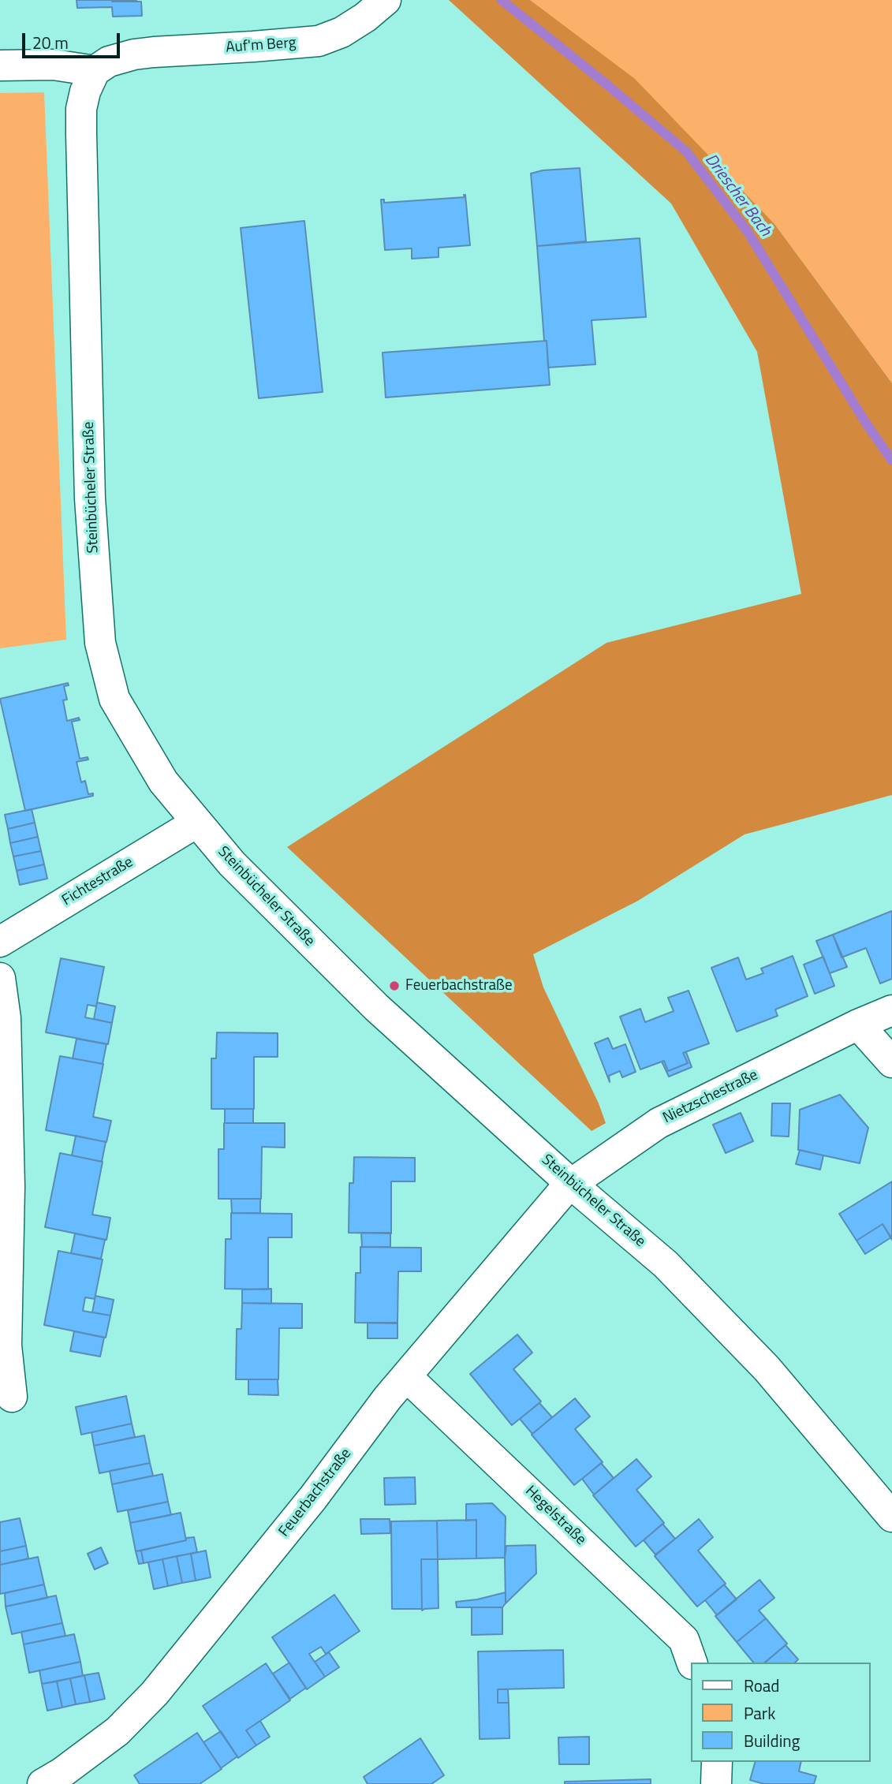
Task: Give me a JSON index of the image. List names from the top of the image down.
{
  "streets": {
    "street": [
      "Auf'm Berg",
      "Steinbücheler Straße",
      "Fichtestraße",
      "Nietzschestraße",
      "Feuerbachstraße",
      "Hegelstraße"
    ]
  },
  "crossings": [
    ["Auf'm Berg", "Steinbücheler Straße"],
    ["Steinbücheler Straße", "Fichtestraße"],
    ["Steinbücheler Straße", "Nietzschestraße"],
    ["Steinbücheler Straße", "Feuerbachstraße"],
    ["Nietzschestraße", "Feuerbachstraße"],
    ["Feuerbachstraße", "Hegelstraße"]
  ],
  "water": ["Driescher Bach"],
  "places": ["Feuerbachstraße"],
  "legend": ["Road", "Park", "Building"],
  "scale_bar": "20 m"
}
